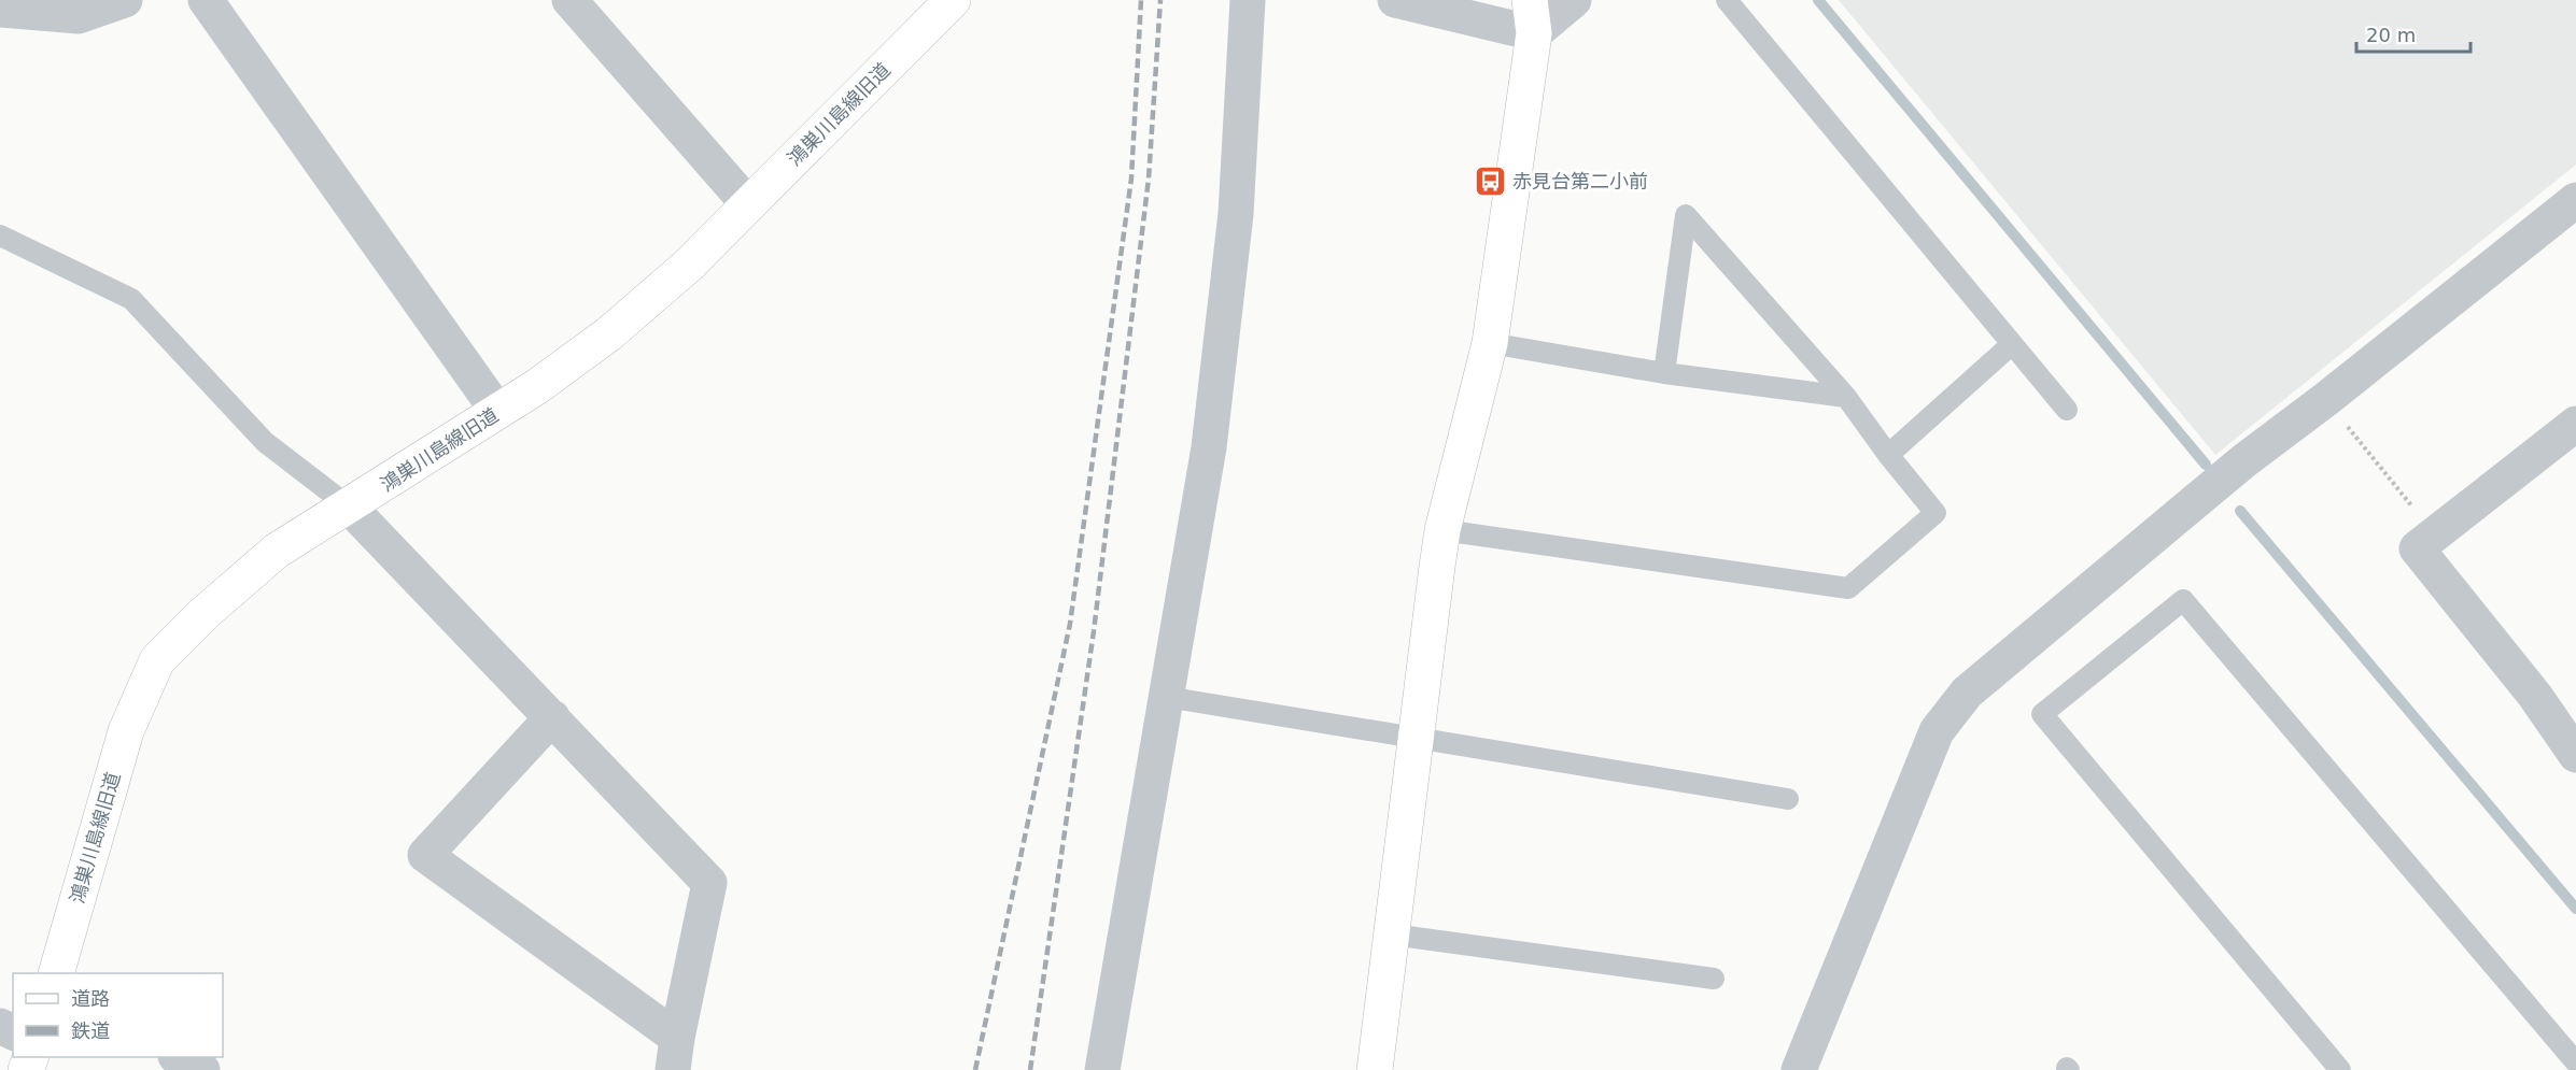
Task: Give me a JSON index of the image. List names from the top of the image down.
{
  "streets": {
    "street": ["鴻巣川島線旧道"]
  },
  "places": {
    "bus stop": ["赤見台第二小前"]
  },
  "legend": ["道路", "鉄道"],
  "scale_bar": "20 m"
}
